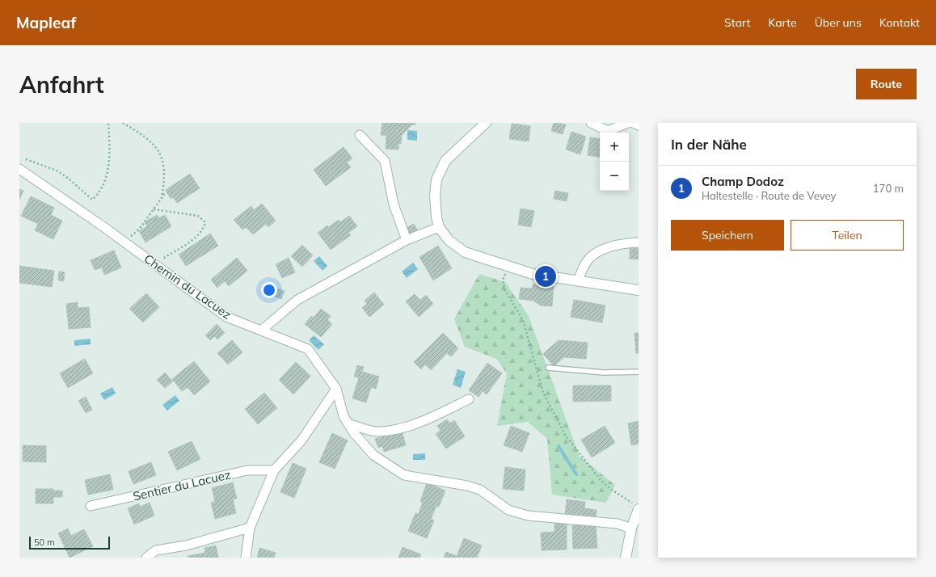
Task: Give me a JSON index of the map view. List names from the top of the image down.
{
  "streets": {
    "street": ["Chemin du Lacuez", "Sentier du Lacuez"]
  },
  "scale_bar": "50 m",
  "page": {
    "header": "Mapleaf",
    "nav": [
      "Start",
      "Karte",
      "Über uns",
      "Kontakt"
    ],
    "buttons": [
      "Route",
      ["Speichern", "Teilen"]
    ],
    "title": "Anfahrt",
    "heading": "In der Nähe",
    "map_buttons": ["+", "−"],
    "list": [
      {
        "mark": "1",
        "name": "Champ Dodoz",
        "note": "Haltestelle · Route de Vevey",
        "value": "170 m"
      }
    ],
    "pins": "1",
    "scale": "50 m"
  }
}
